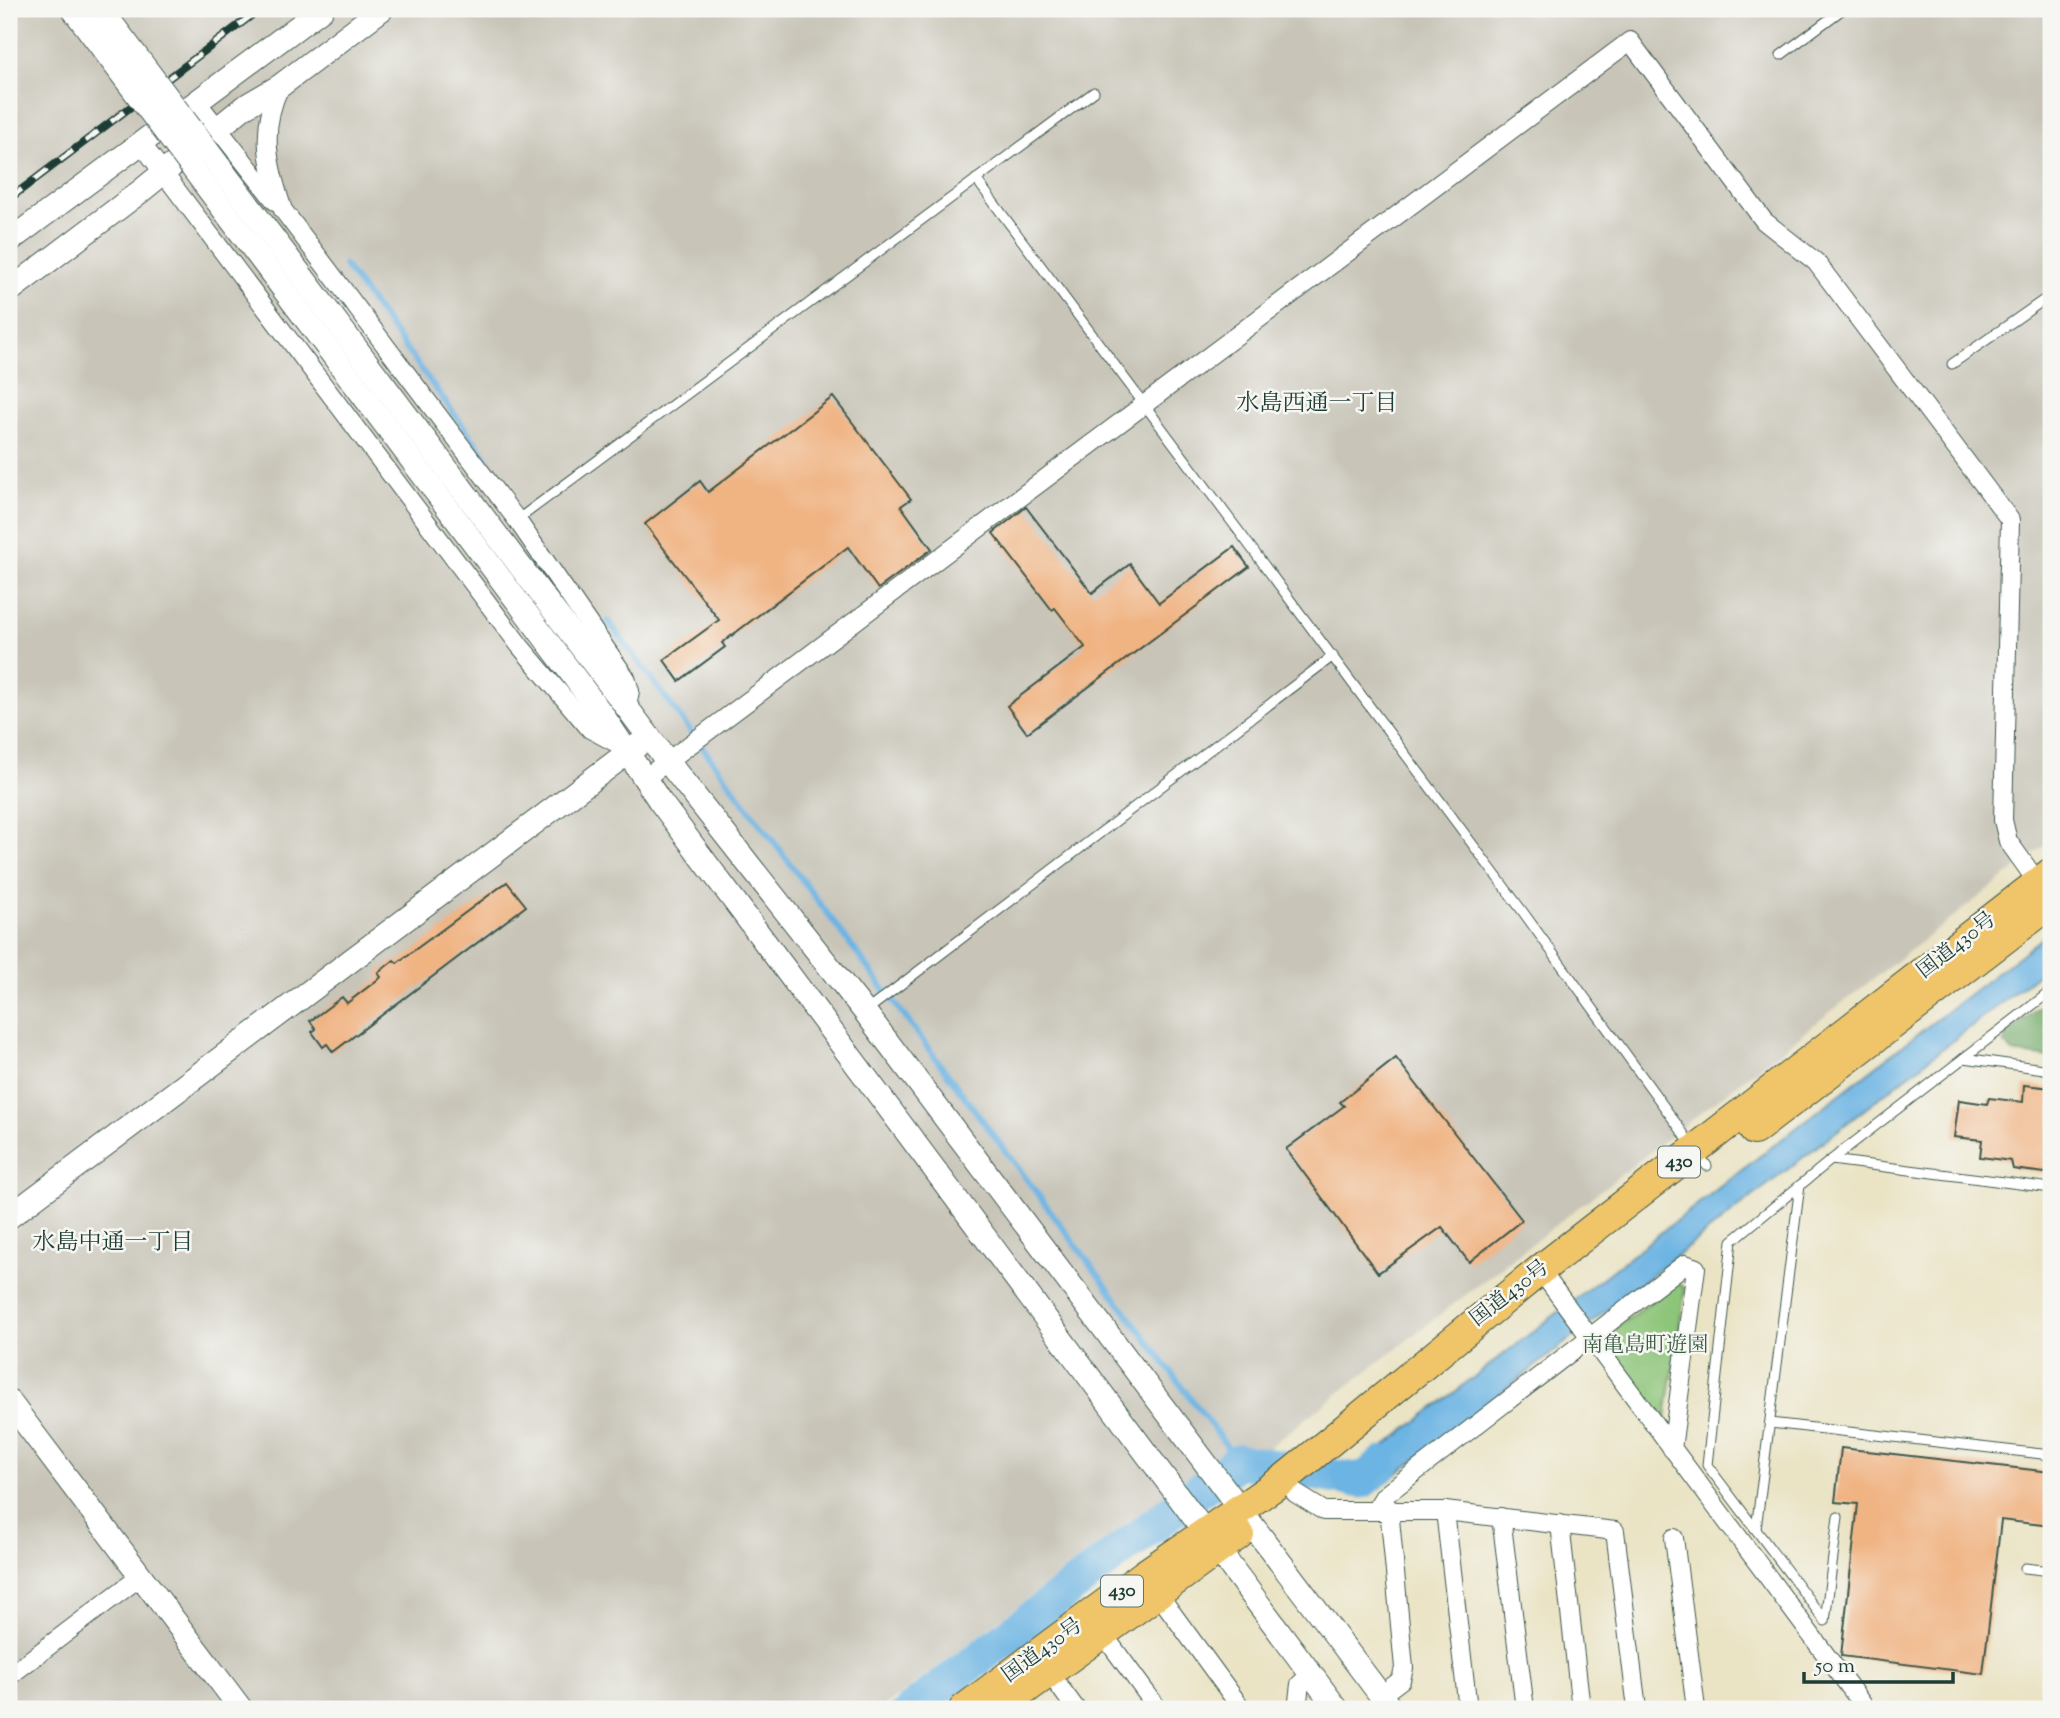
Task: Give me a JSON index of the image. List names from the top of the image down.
{
  "streets": {
    "highway": ["国道430号", "430"]
  },
  "districts": ["水島西通一丁目", "水島中通一丁目"],
  "parks": ["南亀島町遊園"],
  "scale_bar": "50 m"
}
